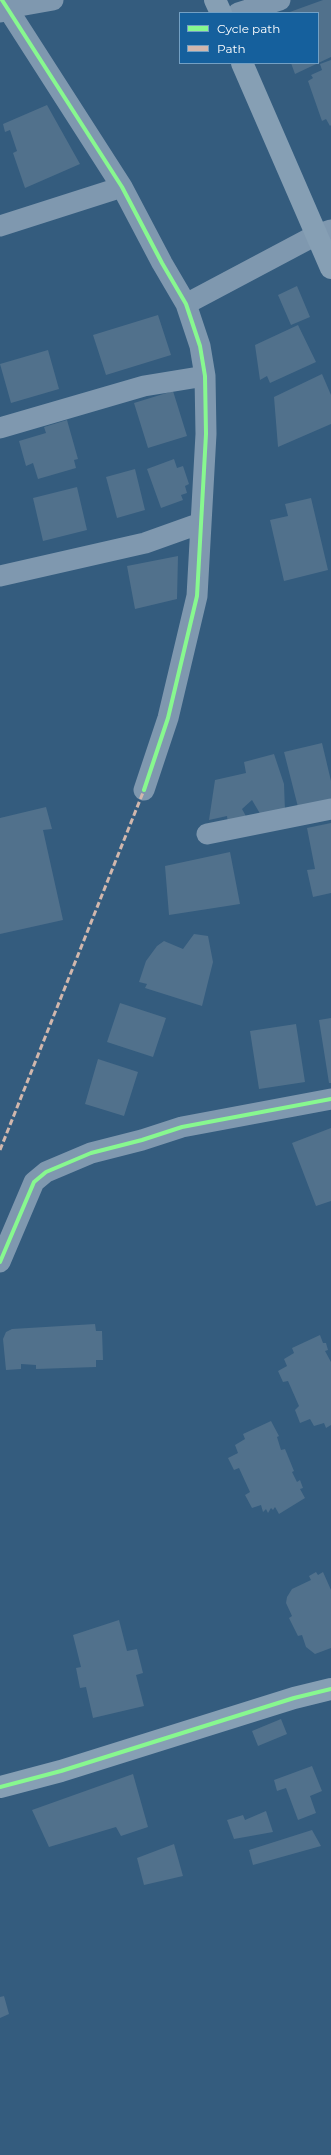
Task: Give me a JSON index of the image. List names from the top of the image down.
{
  "legend": ["Cycle path", "Path"]
}
